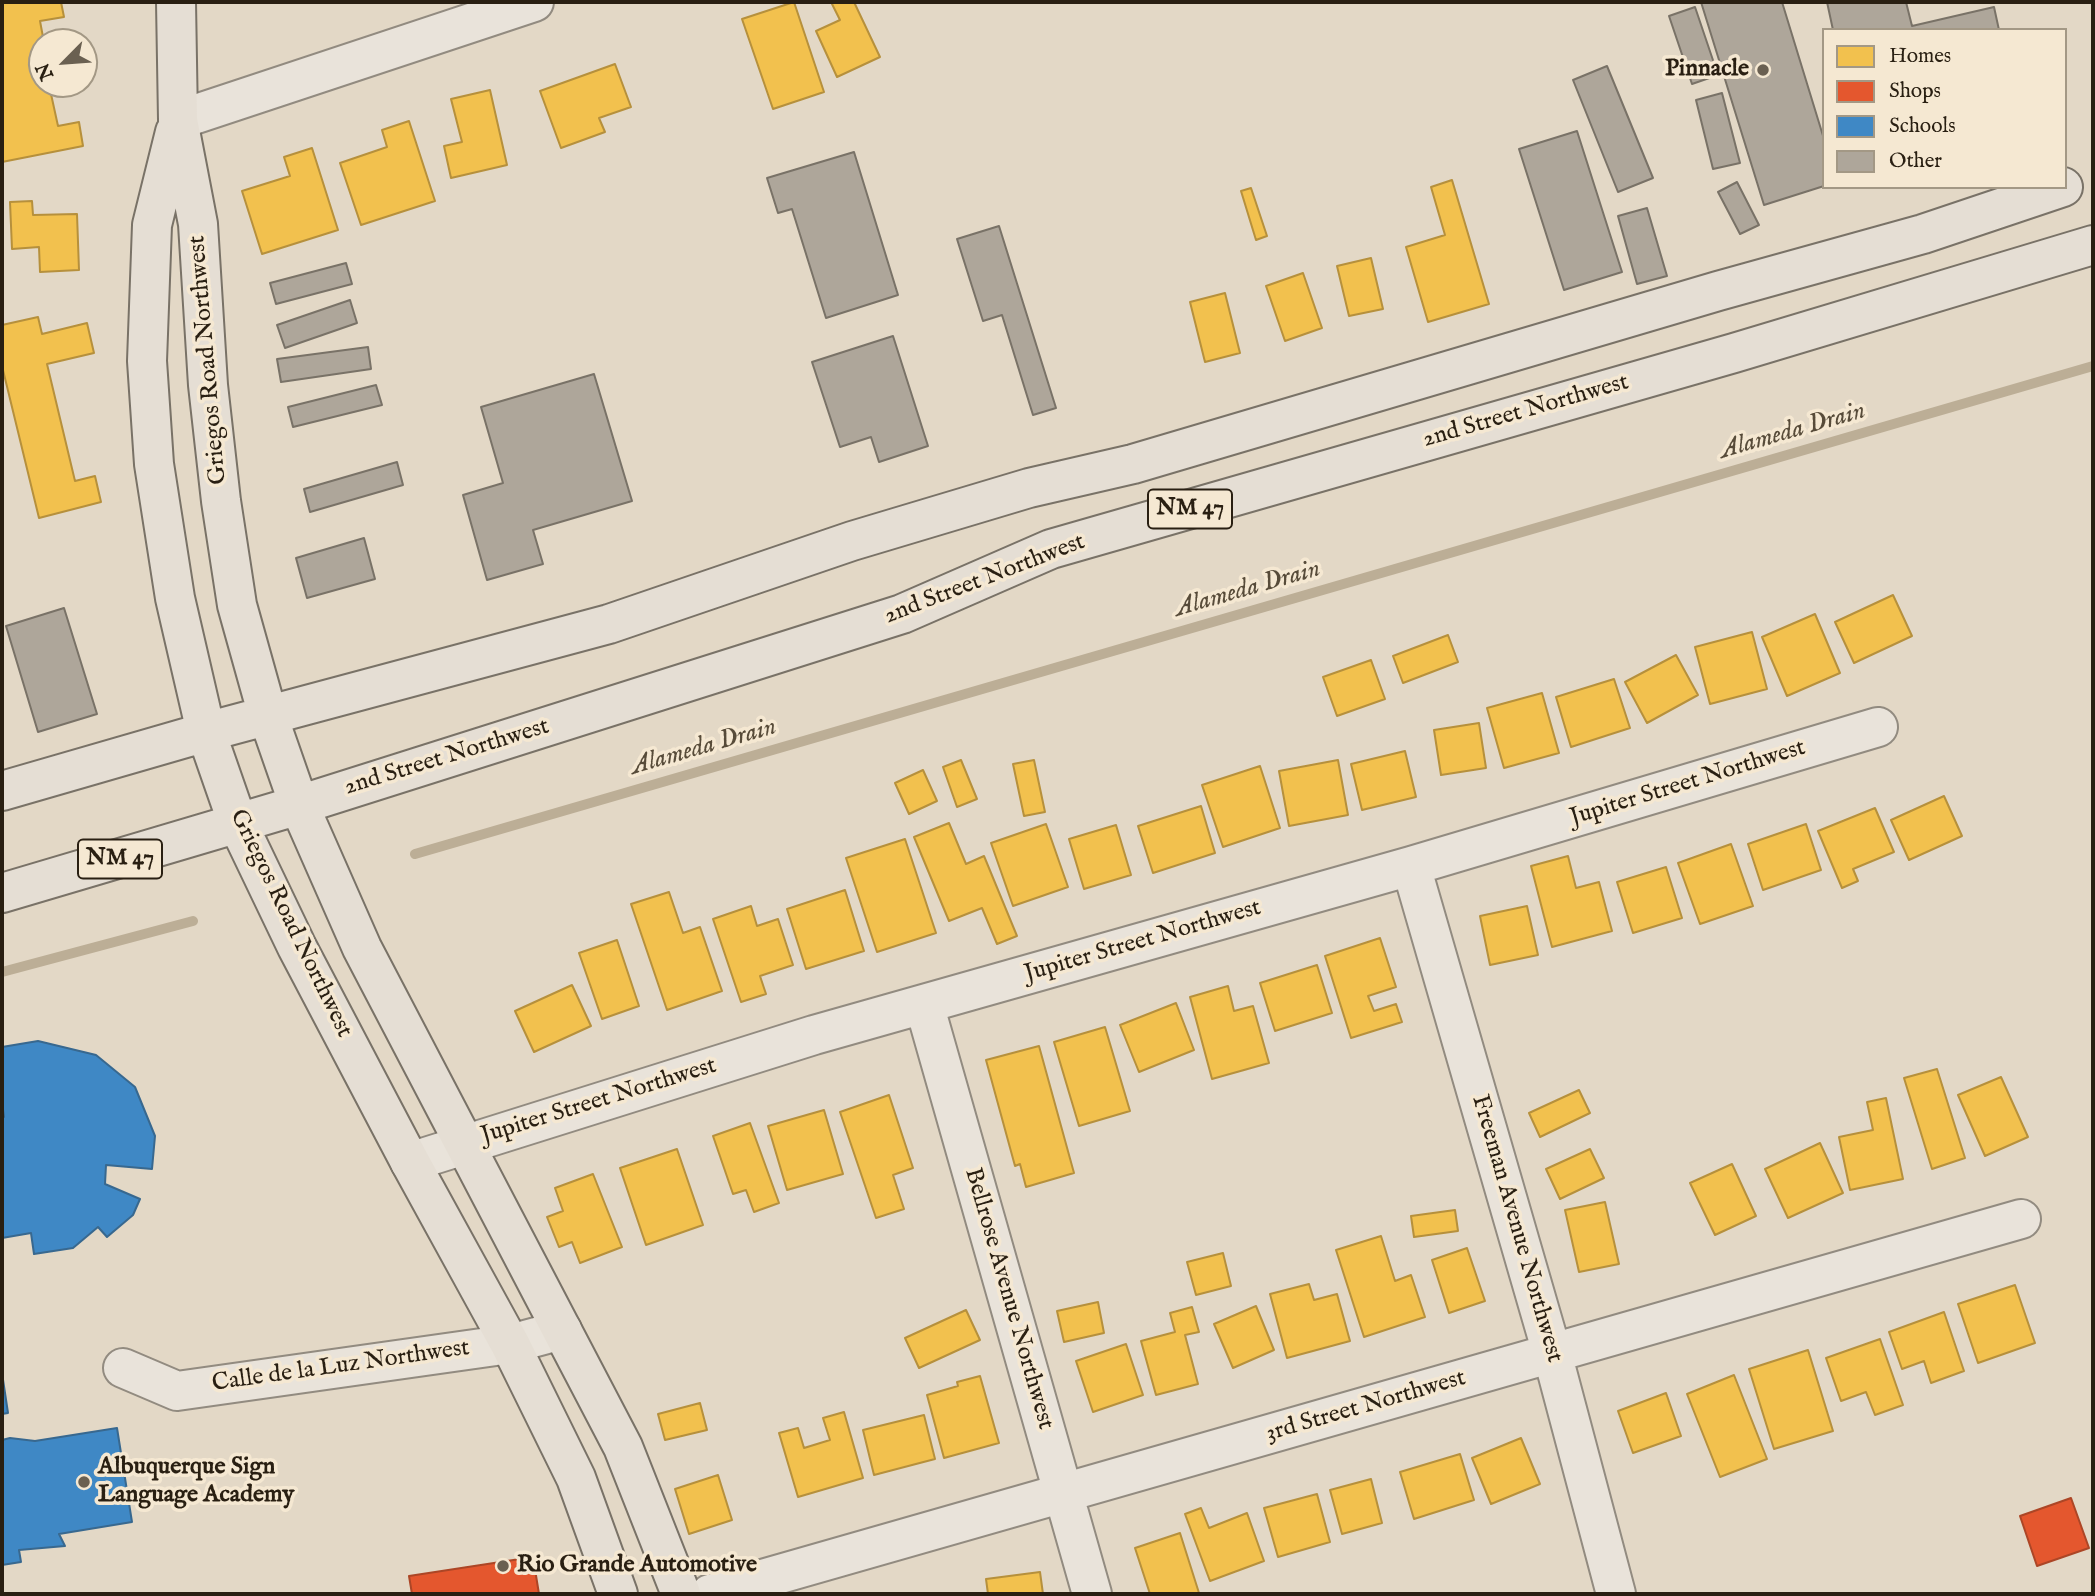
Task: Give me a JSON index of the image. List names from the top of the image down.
{
  "streets": {
    "main road": ["Griegos Road Northwest", "2nd Street Northwest", "NM 47"],
    "street": [
      "Jupiter Street Northwest",
      "Freeman Avenue Northwest",
      "Bellrose Avenue Northwest",
      "Calle de la Luz Northwest",
      "3rd Street Northwest"
    ]
  },
  "crossings": [
    ["Griegos Road Northwest", "2nd Street Northwest"],
    ["Griegos Road Northwest", "NM 47"],
    ["Griegos Road Northwest", "Jupiter Street Northwest"],
    ["Griegos Road Northwest", "Calle de la Luz Northwest"],
    ["Jupiter Street Northwest", "Freeman Avenue Northwest"],
    ["Jupiter Street Northwest", "Bellrose Avenue Northwest"],
    ["Freeman Avenue Northwest", "3rd Street Northwest"],
    ["Bellrose Avenue Northwest", "3rd Street Northwest"]
  ],
  "water": ["Alameda Drain"],
  "places": ["Pinnacle", "Albuquerque Sign Language Academy", "Rio Grande Automotive"],
  "legend": [
    "Homes",
    "Shops",
    "Schools",
    "Other"
  ],
  "north": "bottom left"
}
